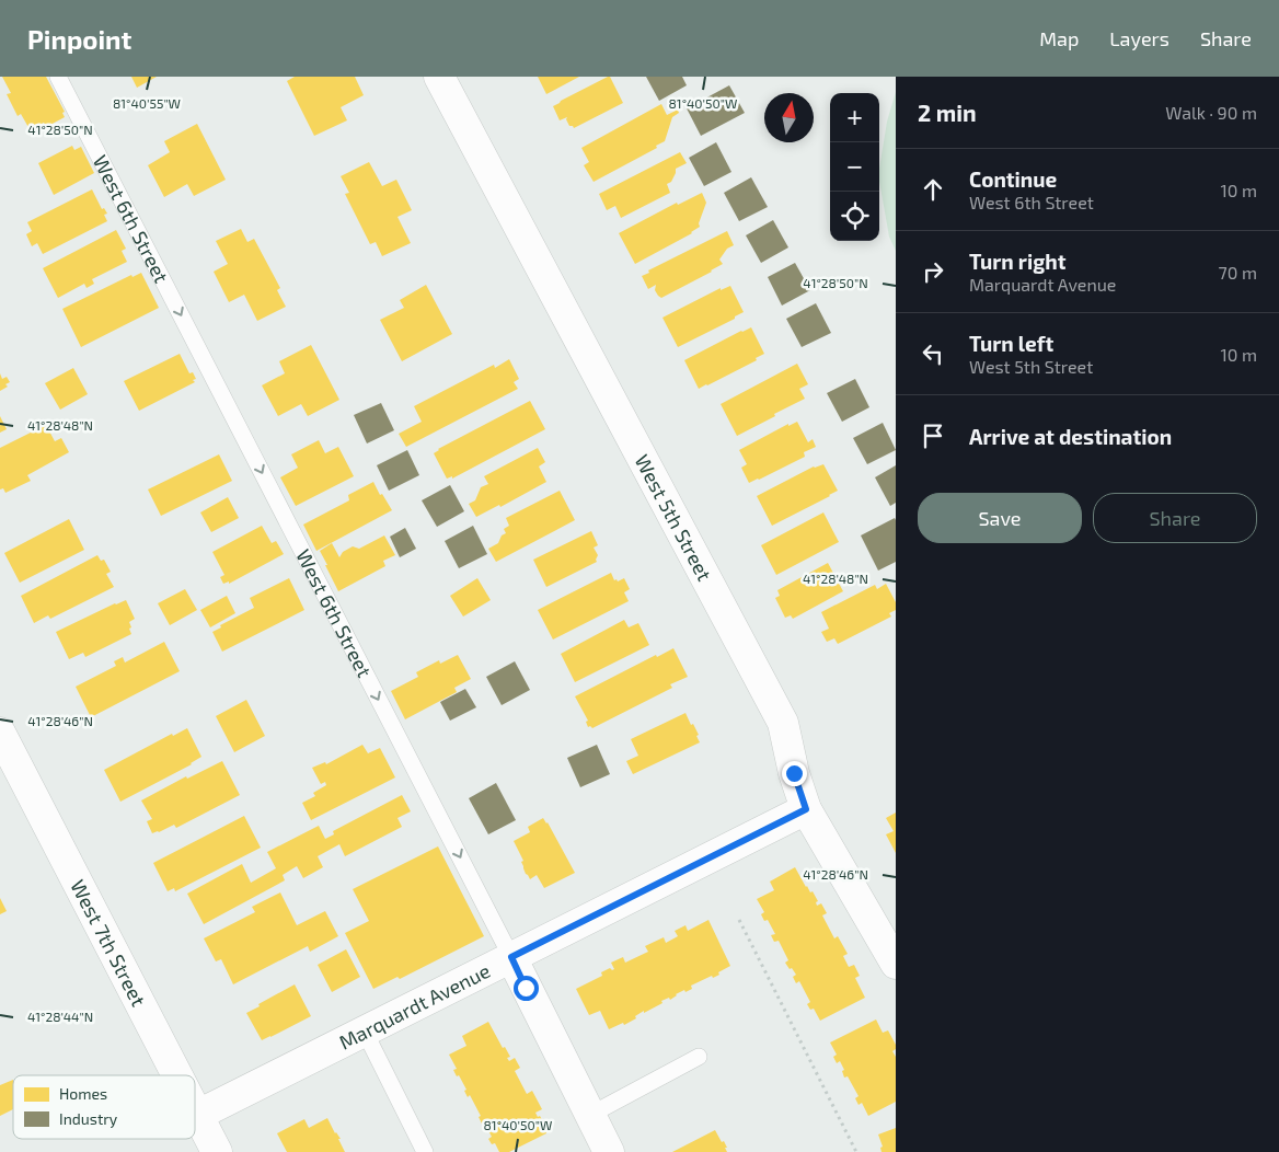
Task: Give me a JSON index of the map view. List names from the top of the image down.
{
  "streets": {
    "street": [
      "West 6th Street",
      "West 5th Street",
      "West 7th Street",
      "Marquardt Avenue"
    ]
  },
  "crossings": [
    ["West 6th Street", "Marquardt Avenue"],
    ["West 5th Street", "Marquardt Avenue"],
    ["West 7th Street", "Marquardt Avenue"]
  ],
  "one_way": ["West 6th Street"],
  "legend": ["Homes", "Industry"],
  "north": "top",
  "page": {
    "header": "Pinpoint",
    "nav": ["Map", "Layers", "Share"],
    "heading": ["2 min", "Walk · 90 m"],
    "map_buttons": ["+", "−"],
    "list": [
      ["Continue", "West 6th Street", "10 m"],
      ["Turn right", "Marquardt Avenue", "70 m"],
      ["Turn left", "West 5th Street", "10 m"],
      "Arrive at destination"
    ],
    "buttons": ["Save", "Share"]
  },
  "coordinates": [
    "81°40'55\"W",
    "81°40'50\"W",
    "41°28'50\"N",
    "41°28'48\"N",
    "41°28'46\"N",
    "41°28'44\"N"
  ]
}
